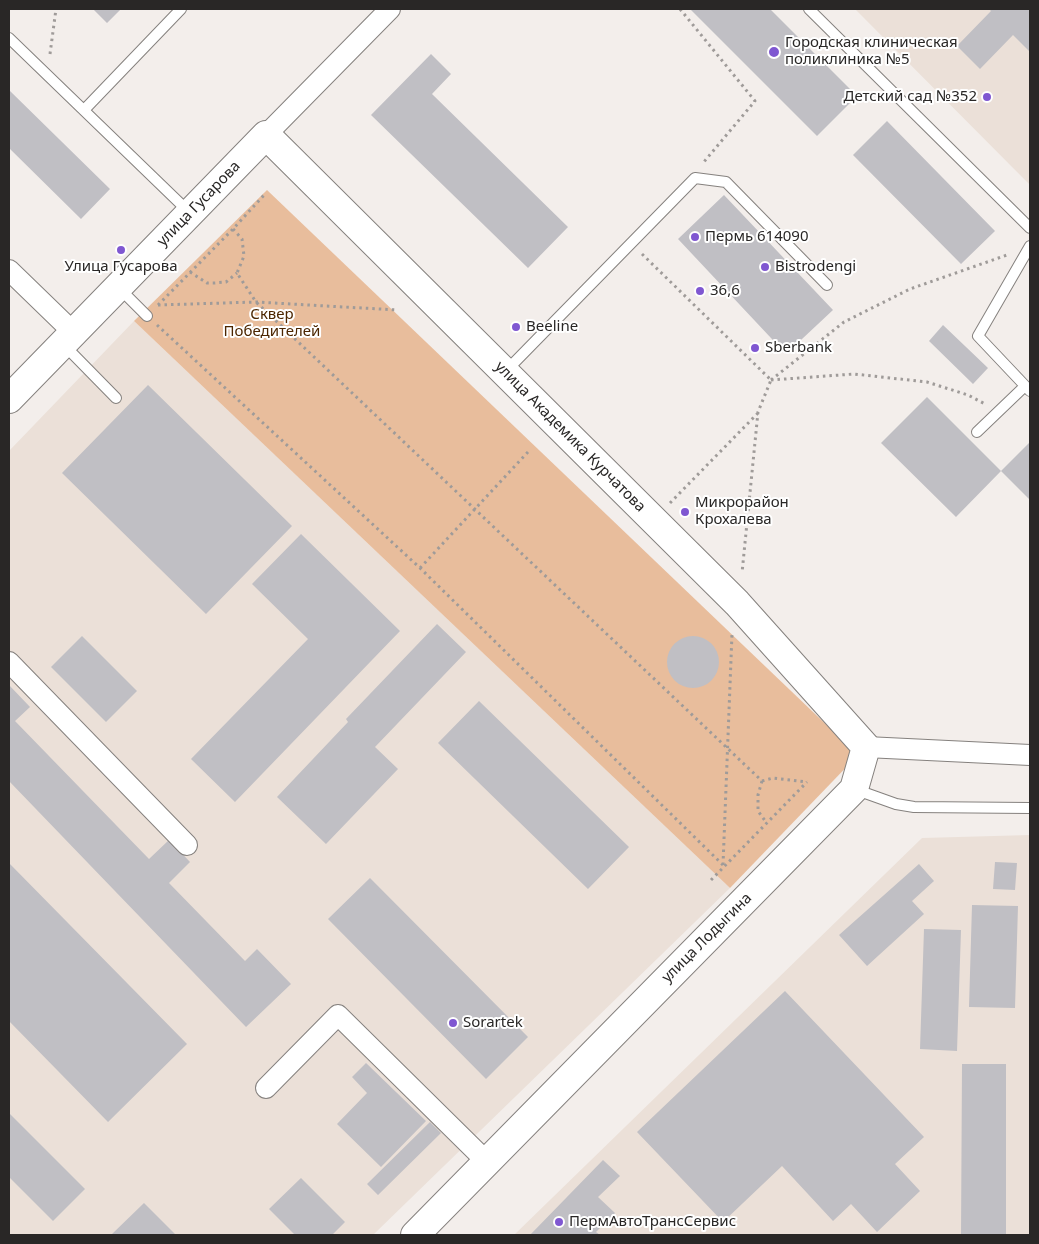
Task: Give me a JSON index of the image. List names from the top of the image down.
{
  "streets": {
    "street": ["улица Гусарова", "улица Академика Курчатова", "улица Лодыгина"]
  },
  "crossings": [
    ["улица Гусарова", "улица Академика Курчатова"],
    ["улица Академика Курчатова", "улица Лодыгина"]
  ],
  "parks": ["Сквер Победителей"],
  "places": [
    "Городская клиническая поликлиника №5",
    "Детский сад №352",
    "Пермь 614090",
    "Улица Гусарова",
    "Bistrodengi",
    "36,6",
    "Beeline",
    "Sberbank",
    "Микрорайон Крохалева",
    "Sorartek",
    "ПермАвтоТрансСервис"
  ]
}
